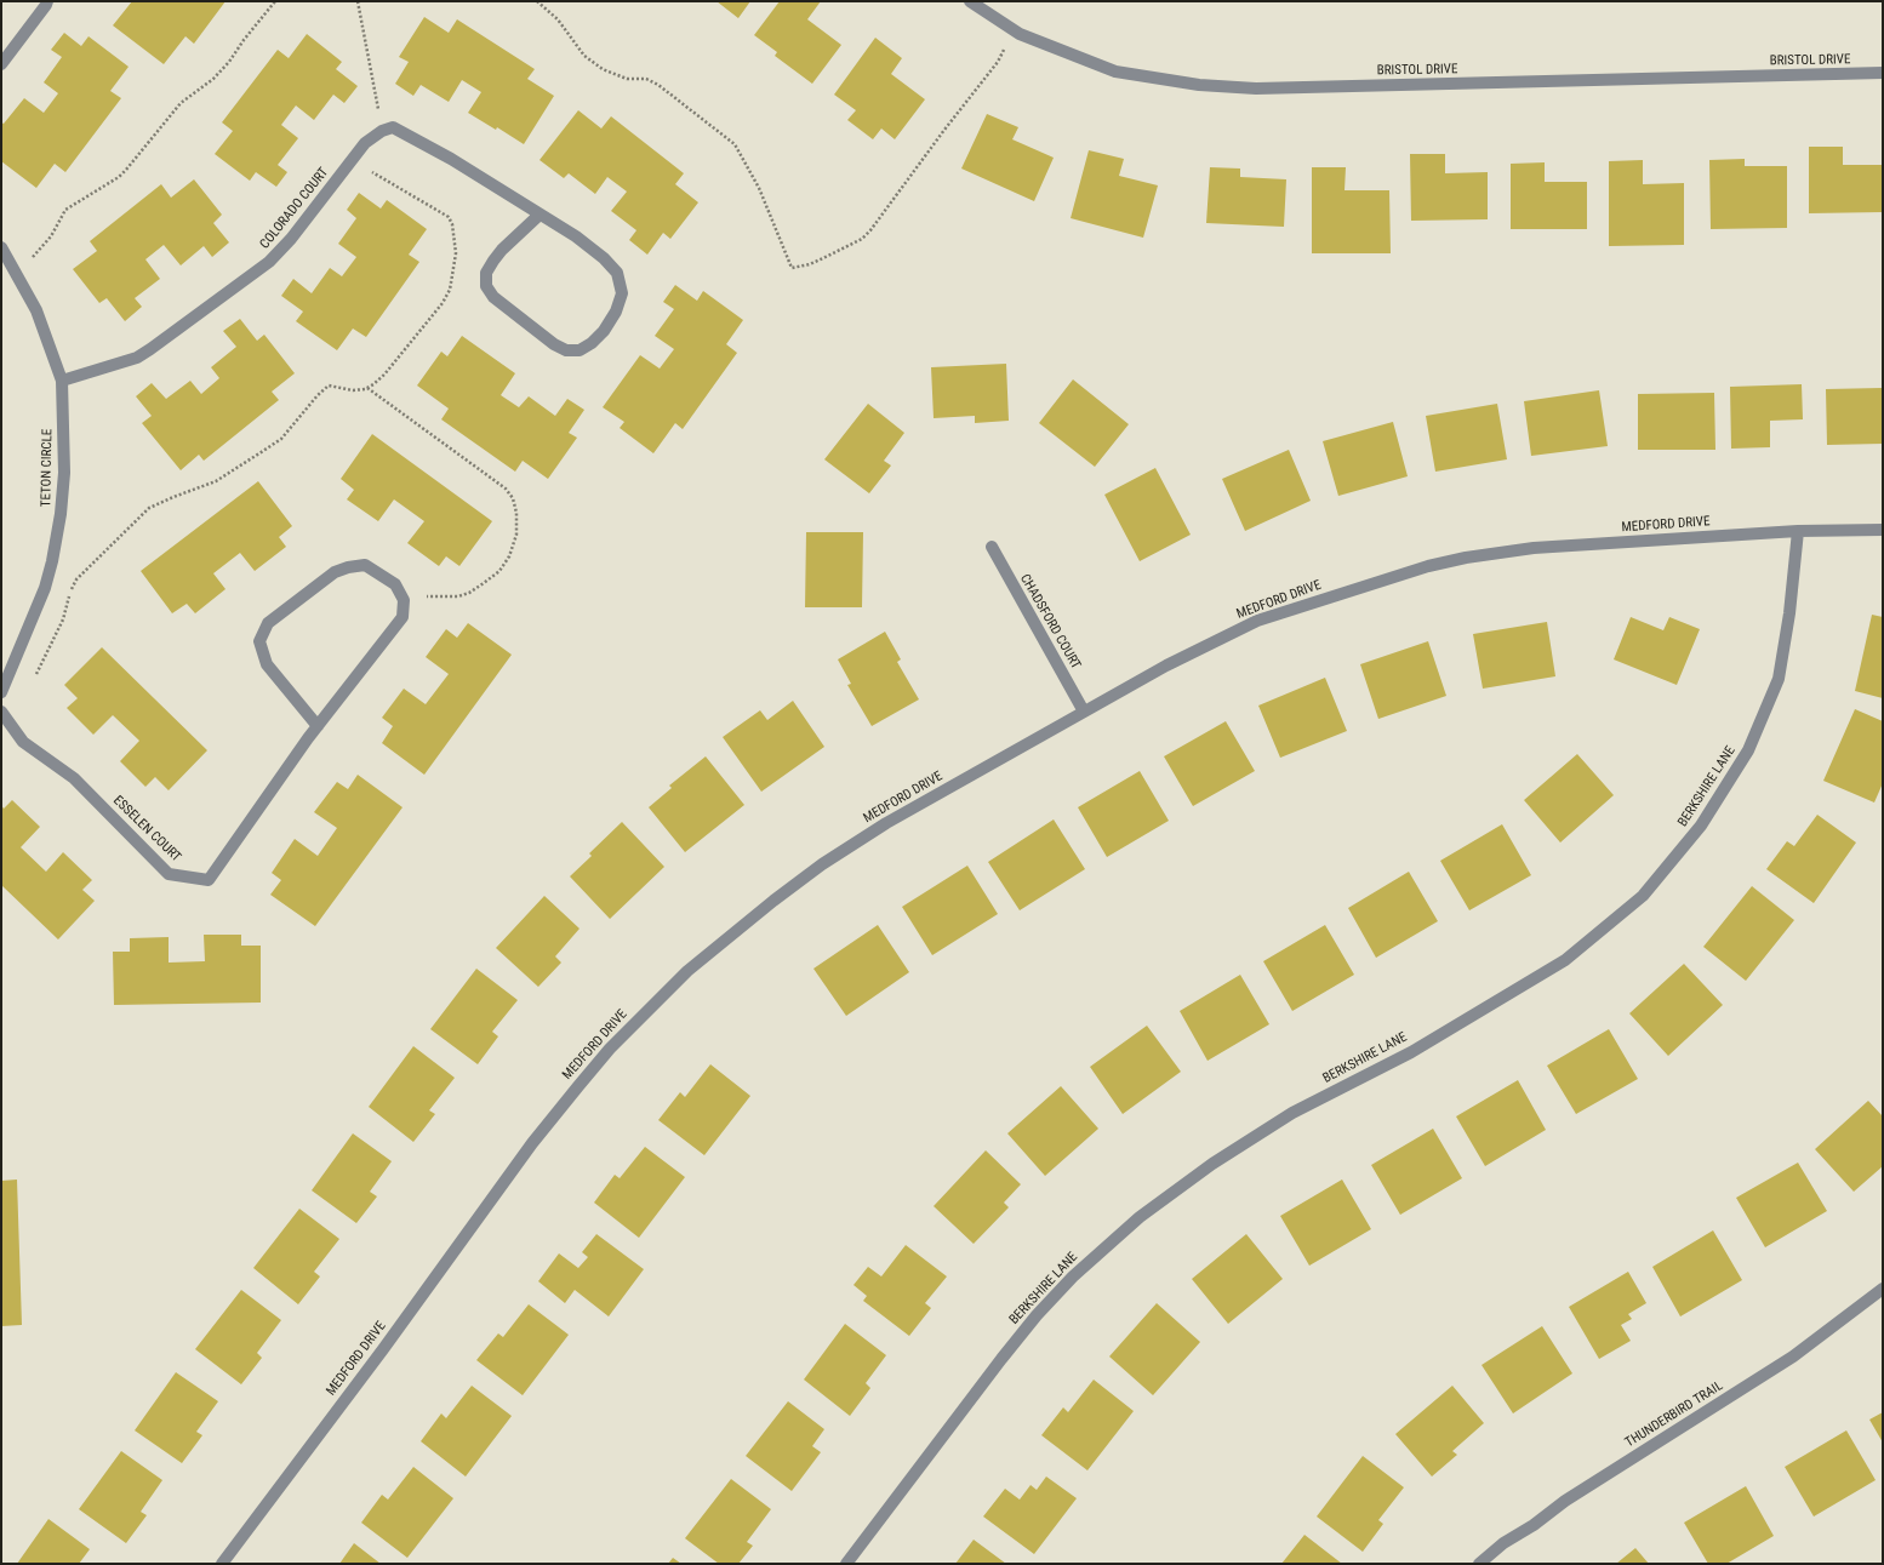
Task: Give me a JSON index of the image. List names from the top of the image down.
{
  "streets": {
    "street": [
      "BRISTOL DRIVE",
      "COLORADO COURT",
      "TETON CIRCLE",
      "MEDFORD DRIVE",
      "CHADSFORD COURT",
      "BERKSHIRE LANE",
      "ESSELEN COURT",
      "THUNDERBIRD TRAIL"
    ]
  },
  "crossings": [
    ["COLORADO COURT", "TETON CIRCLE"],
    ["MEDFORD DRIVE", "CHADSFORD COURT"],
    ["MEDFORD DRIVE", "BERKSHIRE LANE"]
  ]
}
